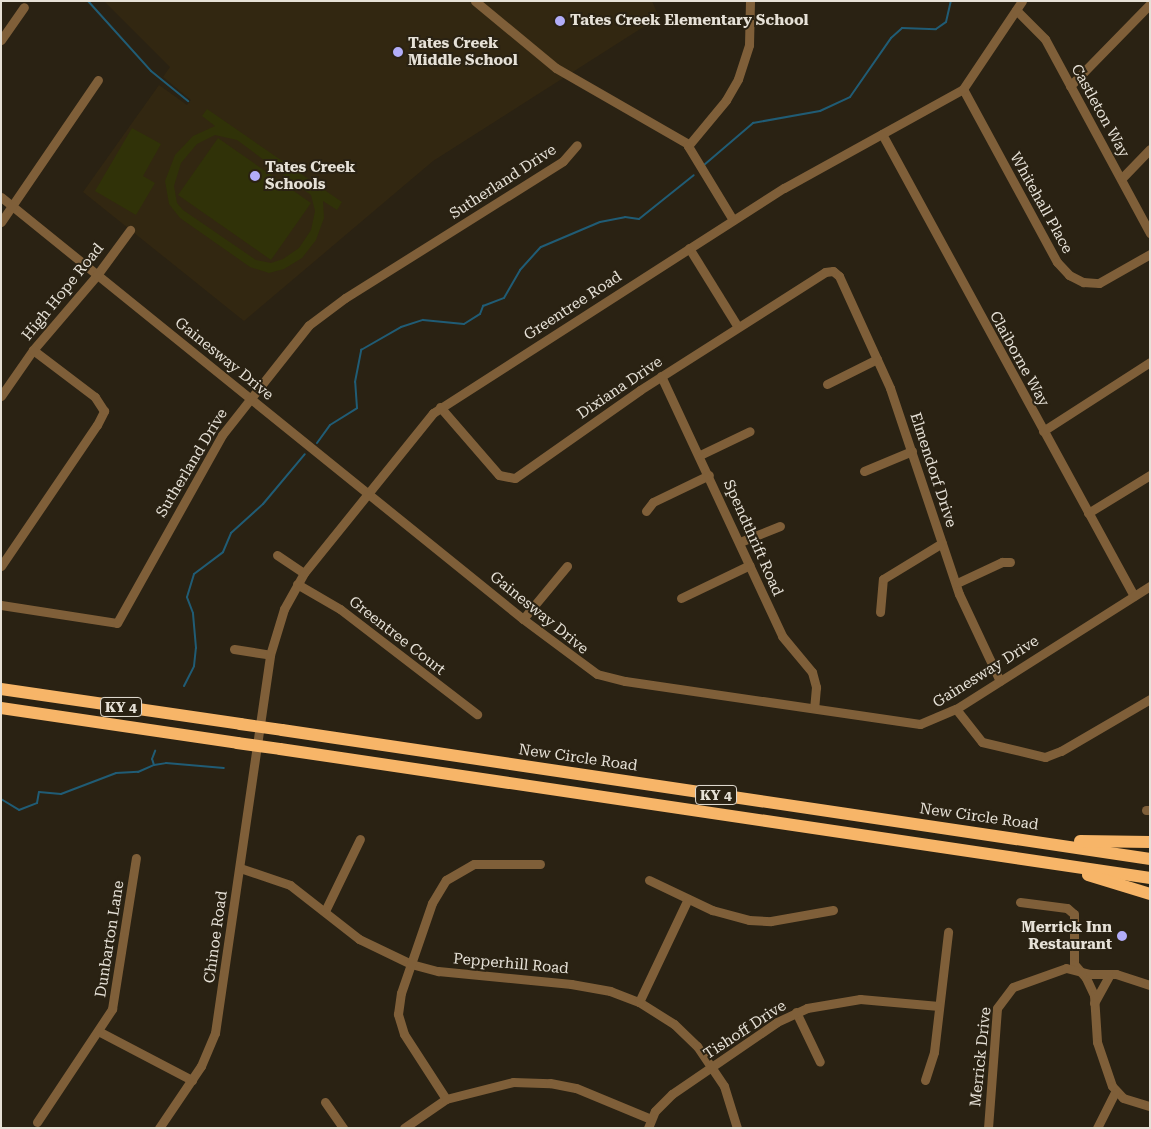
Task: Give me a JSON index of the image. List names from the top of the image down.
{
  "streets": {
    "highway": ["KY 4", "New Circle Road"],
    "street": [
      "Castleton Way",
      "Sutherland Drive",
      "Whitehall Place",
      "High Hope Road",
      "Greentree Road",
      "Gainesway Drive",
      "Claiborne Way",
      "Dixiana Drive",
      "Elmendorf Drive",
      "Spendthrift Road",
      "Greentree Court",
      "Chinoe Road",
      "Dunbarton Lane",
      "Pepperhill Road",
      "Tishoff Drive",
      "Merrick Drive"
    ]
  },
  "crossings": [
    ["Castleton Way", "Greentree Road"],
    ["Sutherland Drive", "Gainesway Drive"],
    ["Whitehall Place", "Greentree Road"],
    ["High Hope Road", "Gainesway Drive"],
    ["Greentree Road", "Gainesway Drive"],
    ["Greentree Road", "Claiborne Way"],
    ["Greentree Road", "Dixiana Drive"],
    ["Greentree Road", "Greentree Court"],
    ["Greentree Road", "Chinoe Road"],
    ["Gainesway Drive", "Claiborne Way"],
    ["Gainesway Drive", "Elmendorf Drive"],
    ["Gainesway Drive", "Spendthrift Road"],
    ["Dixiana Drive", "Elmendorf Drive"],
    ["Dixiana Drive", "Spendthrift Road"],
    ["Chinoe Road", "Pepperhill Road"],
    ["Pepperhill Road", "Tishoff Drive"]
  ],
  "places": [
    "Tates Creek Elementary School",
    "Tates Creek Middle School",
    "Tates Creek Schools",
    "Merrick Inn Restaurant"
  ]
}
